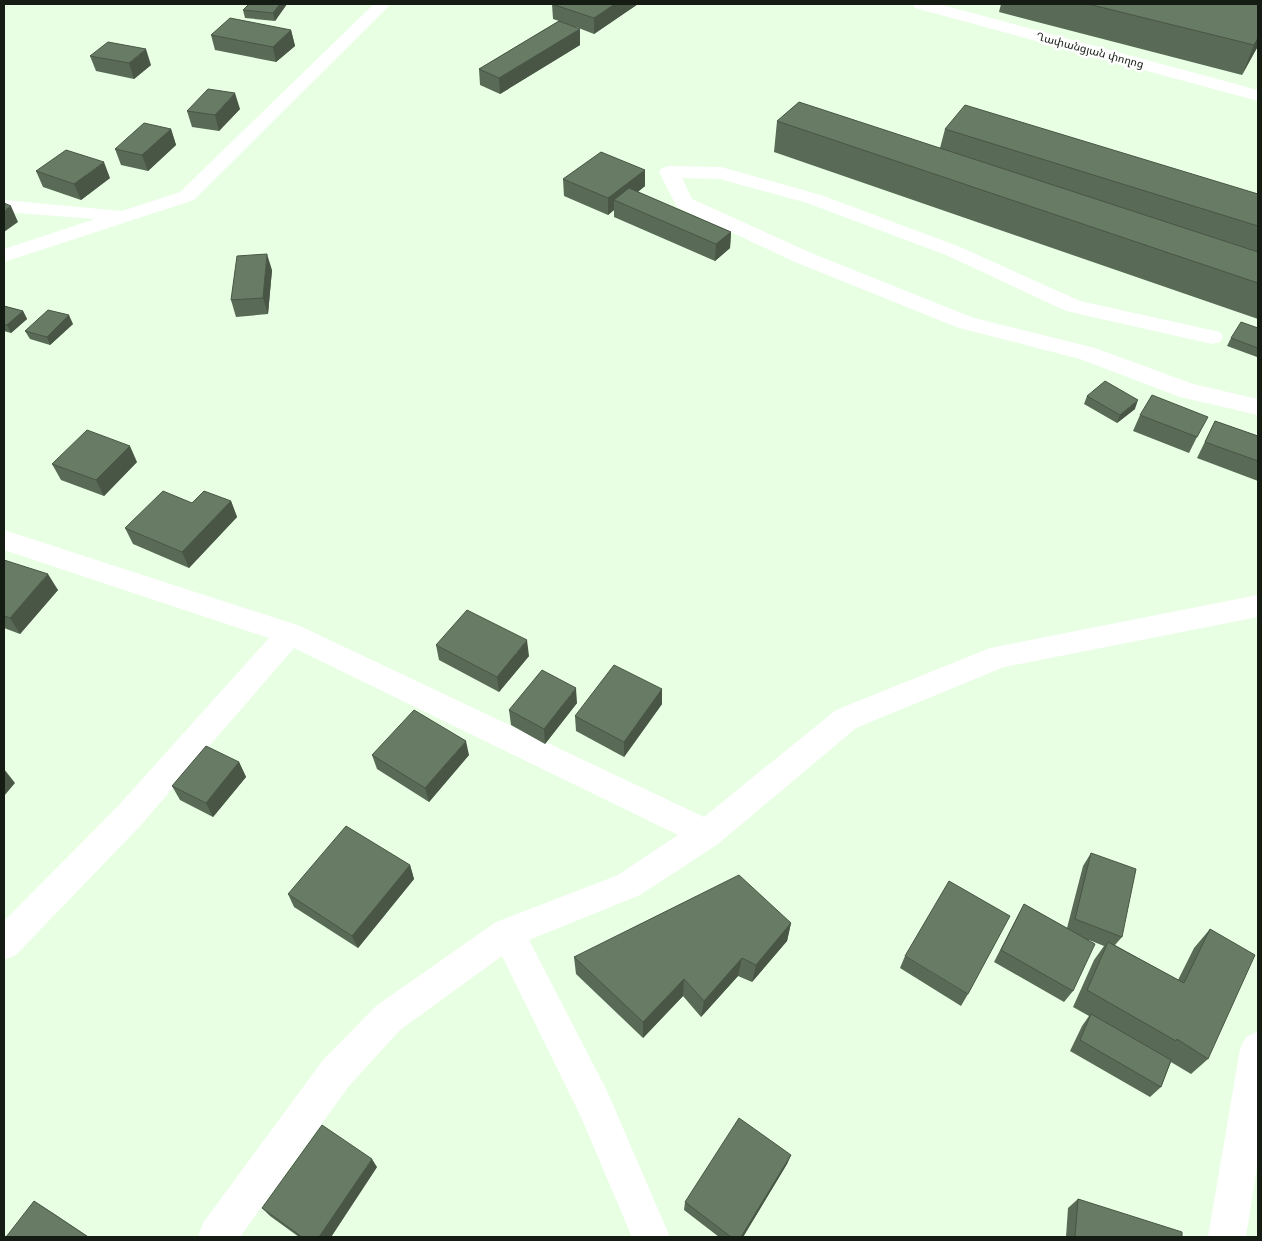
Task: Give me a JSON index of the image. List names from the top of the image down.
{
  "streets": {
    "street": ["Ղափանցյան փողոց"]
  }
}
